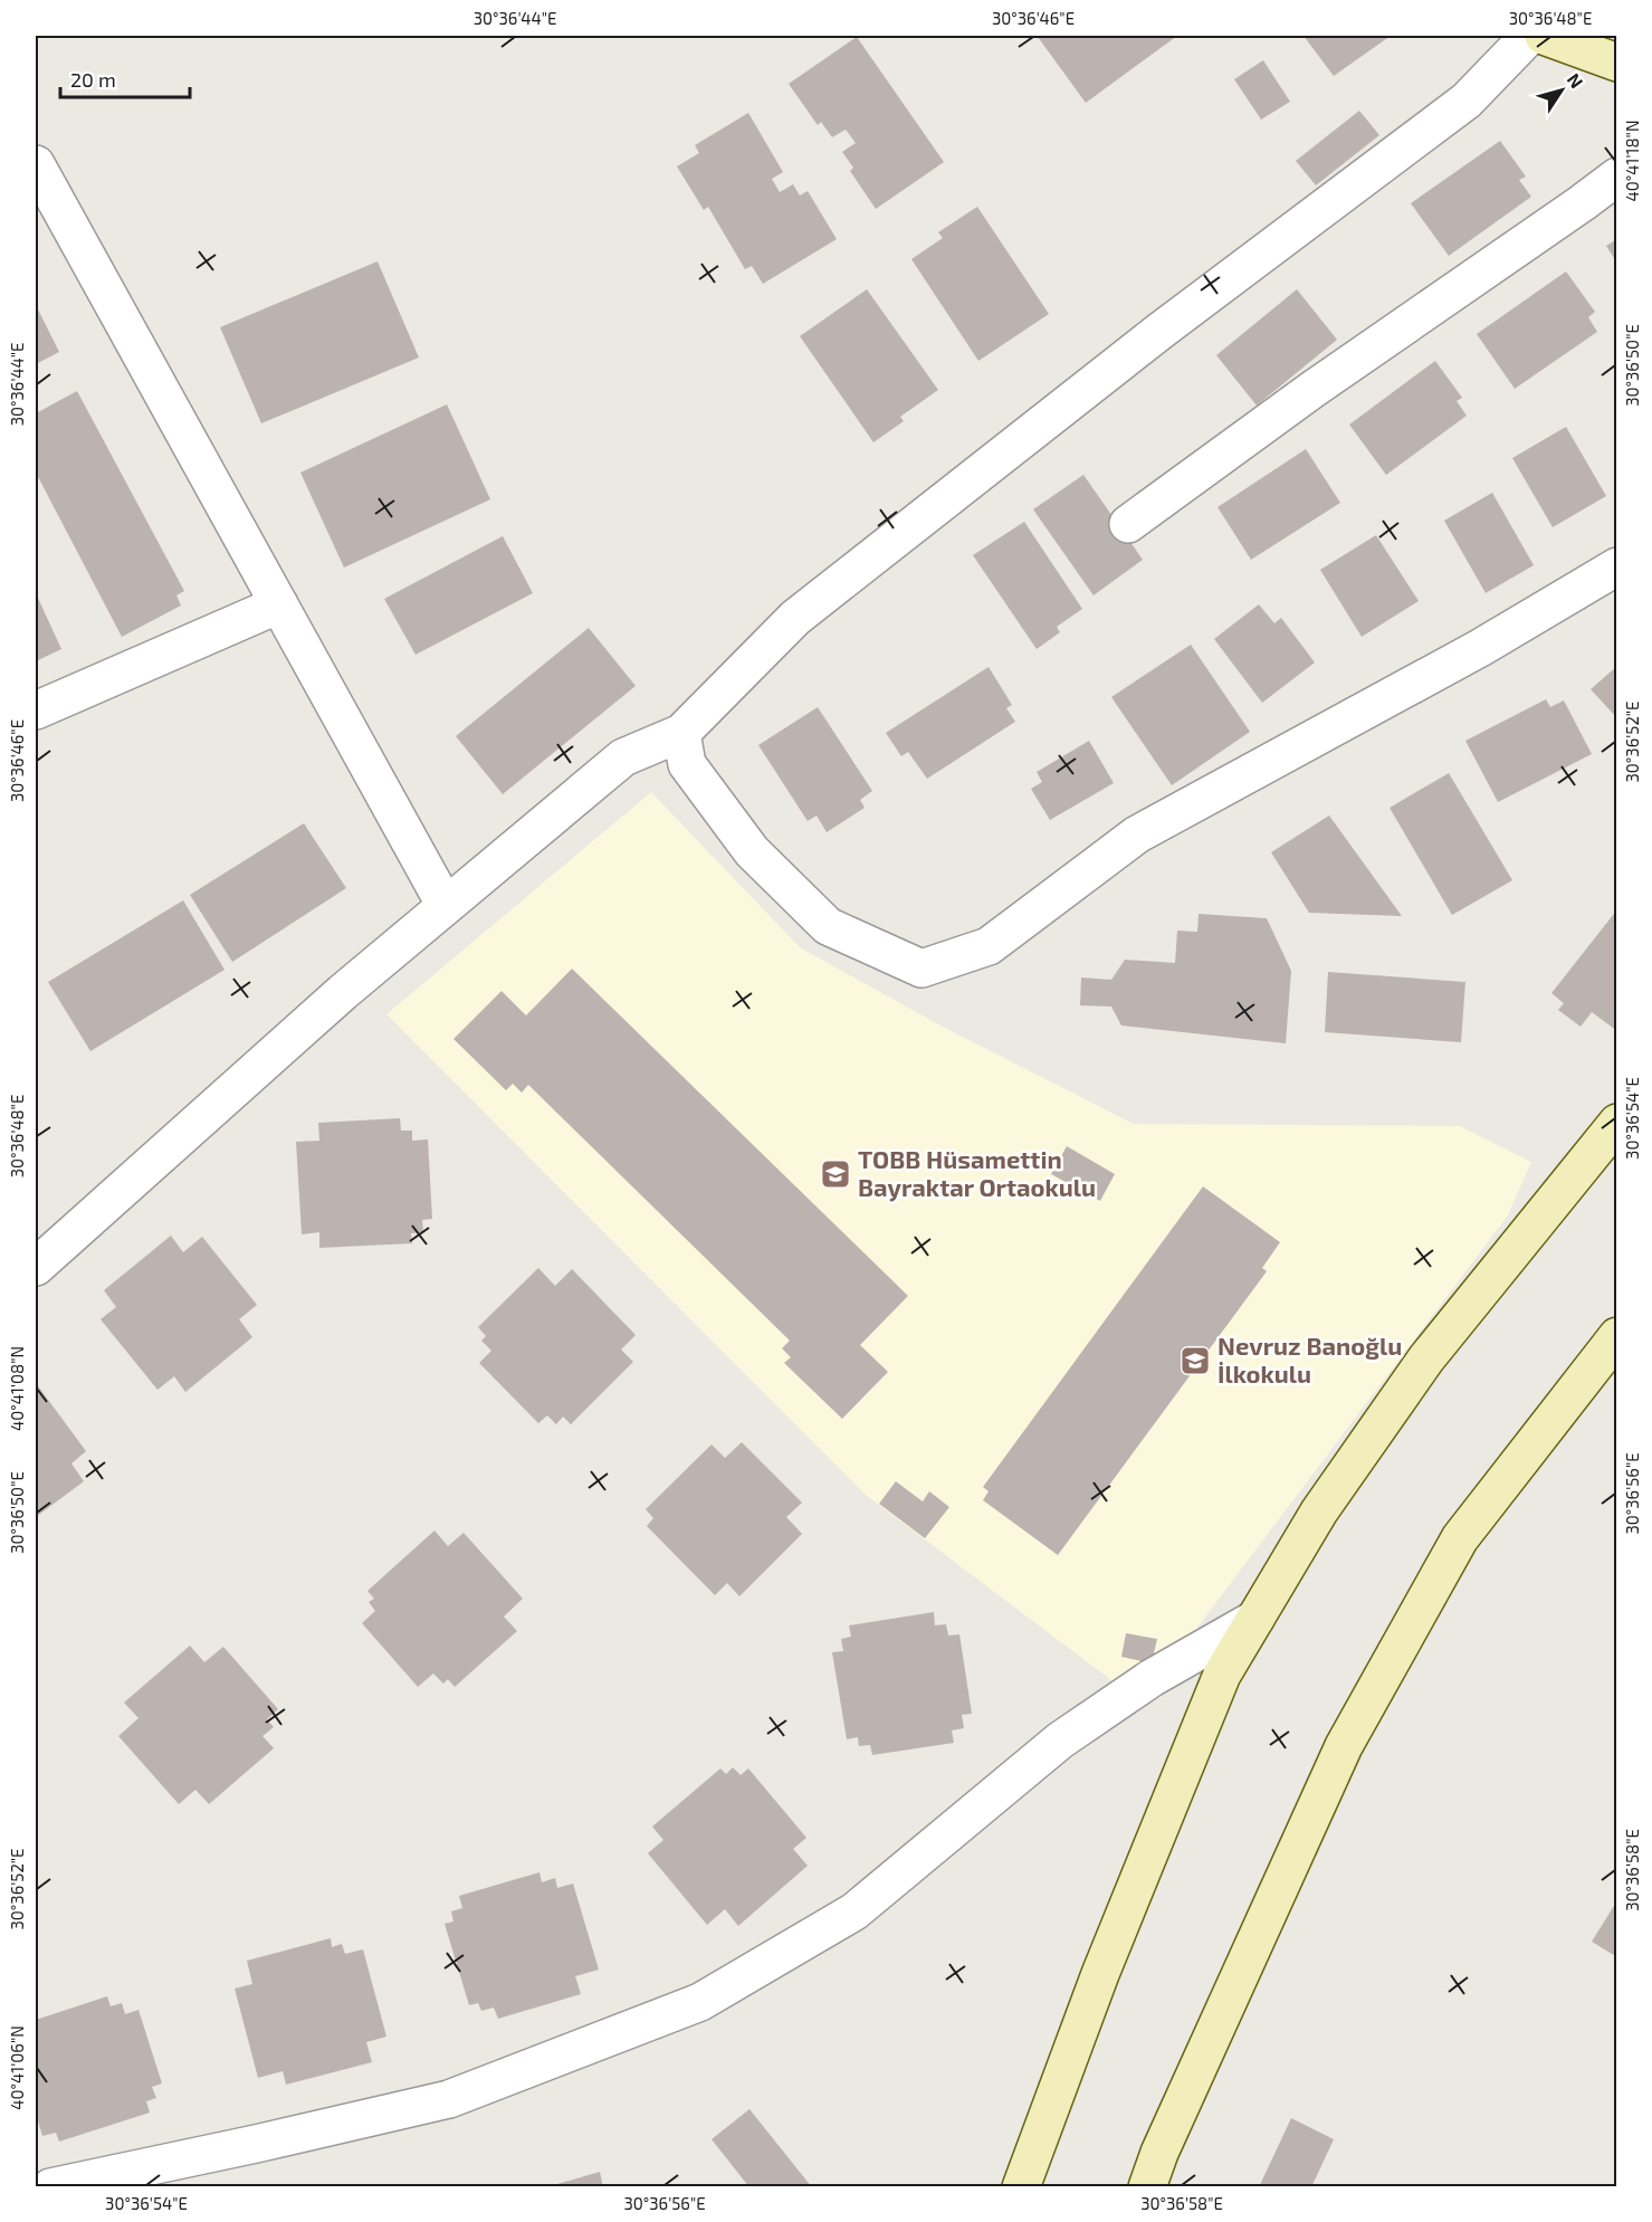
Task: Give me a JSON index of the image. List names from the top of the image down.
{
  "places": {
    "school or university": ["TOBB Hüsamettin Bayraktar Ortaokulu", "Nevruz Banoğlu İlkokulu"]
  },
  "scale_bar": "20 m",
  "north": "top right",
  "coordinates": [
    "30°36'44\"E",
    "30°36'46\"E",
    "30°36'48\"E",
    "40°41'18\"N",
    "30°36'50\"E",
    "30°36'52\"E",
    "30°36'54\"E",
    "40°41'08\"N",
    "30°36'56\"E",
    "30°36'58\"E",
    "40°41'06\"N"
  ]
}
